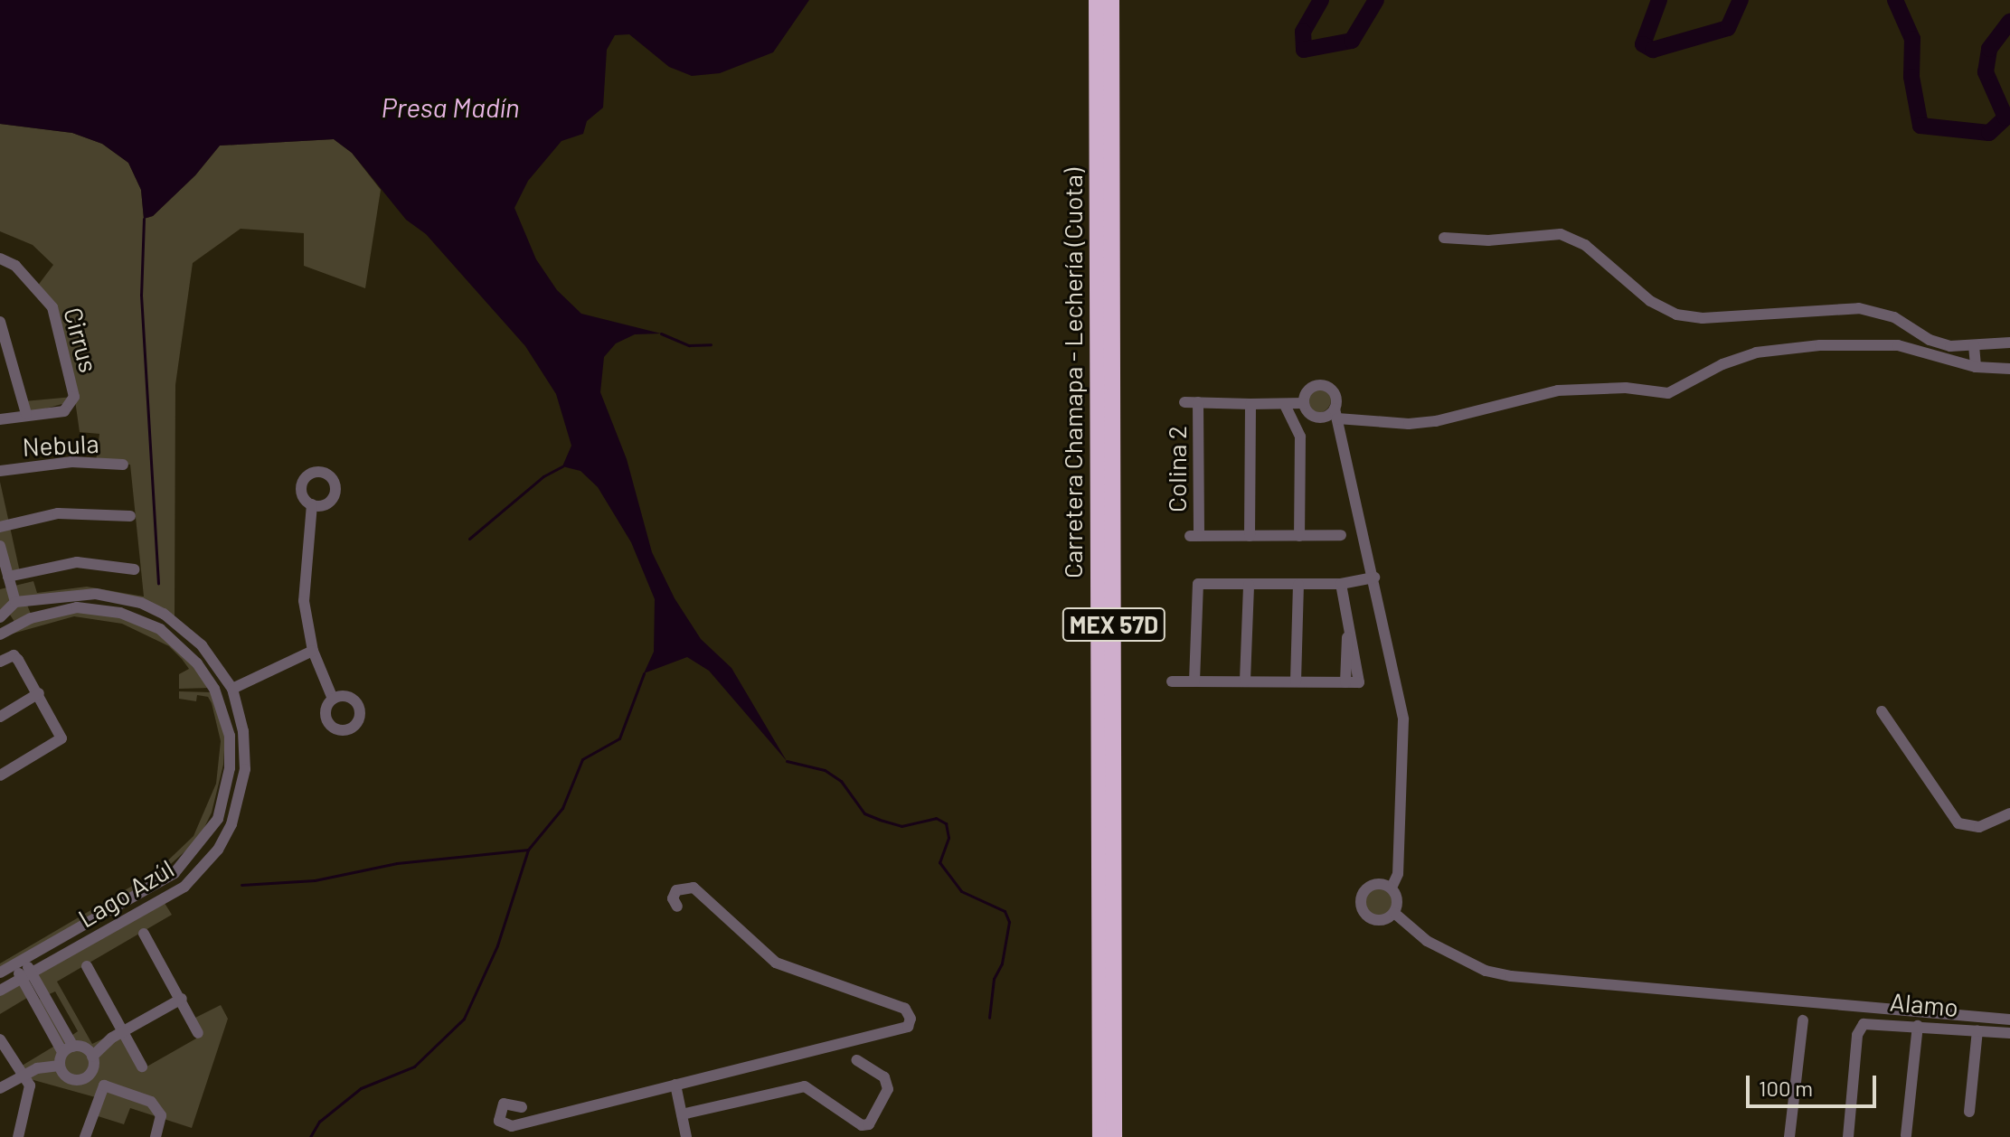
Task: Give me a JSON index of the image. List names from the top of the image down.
{
  "streets": {
    "highway": ["Carretera Chamapa - Lechería (Cuota)", "MEX 57D"],
    "street": [
      "Cirrus",
      "Nebula",
      "Colina 2",
      "Lago Azúl",
      "Alamo"
    ]
  },
  "water": ["Presa Madín"],
  "scale_bar": "100 m"
}
